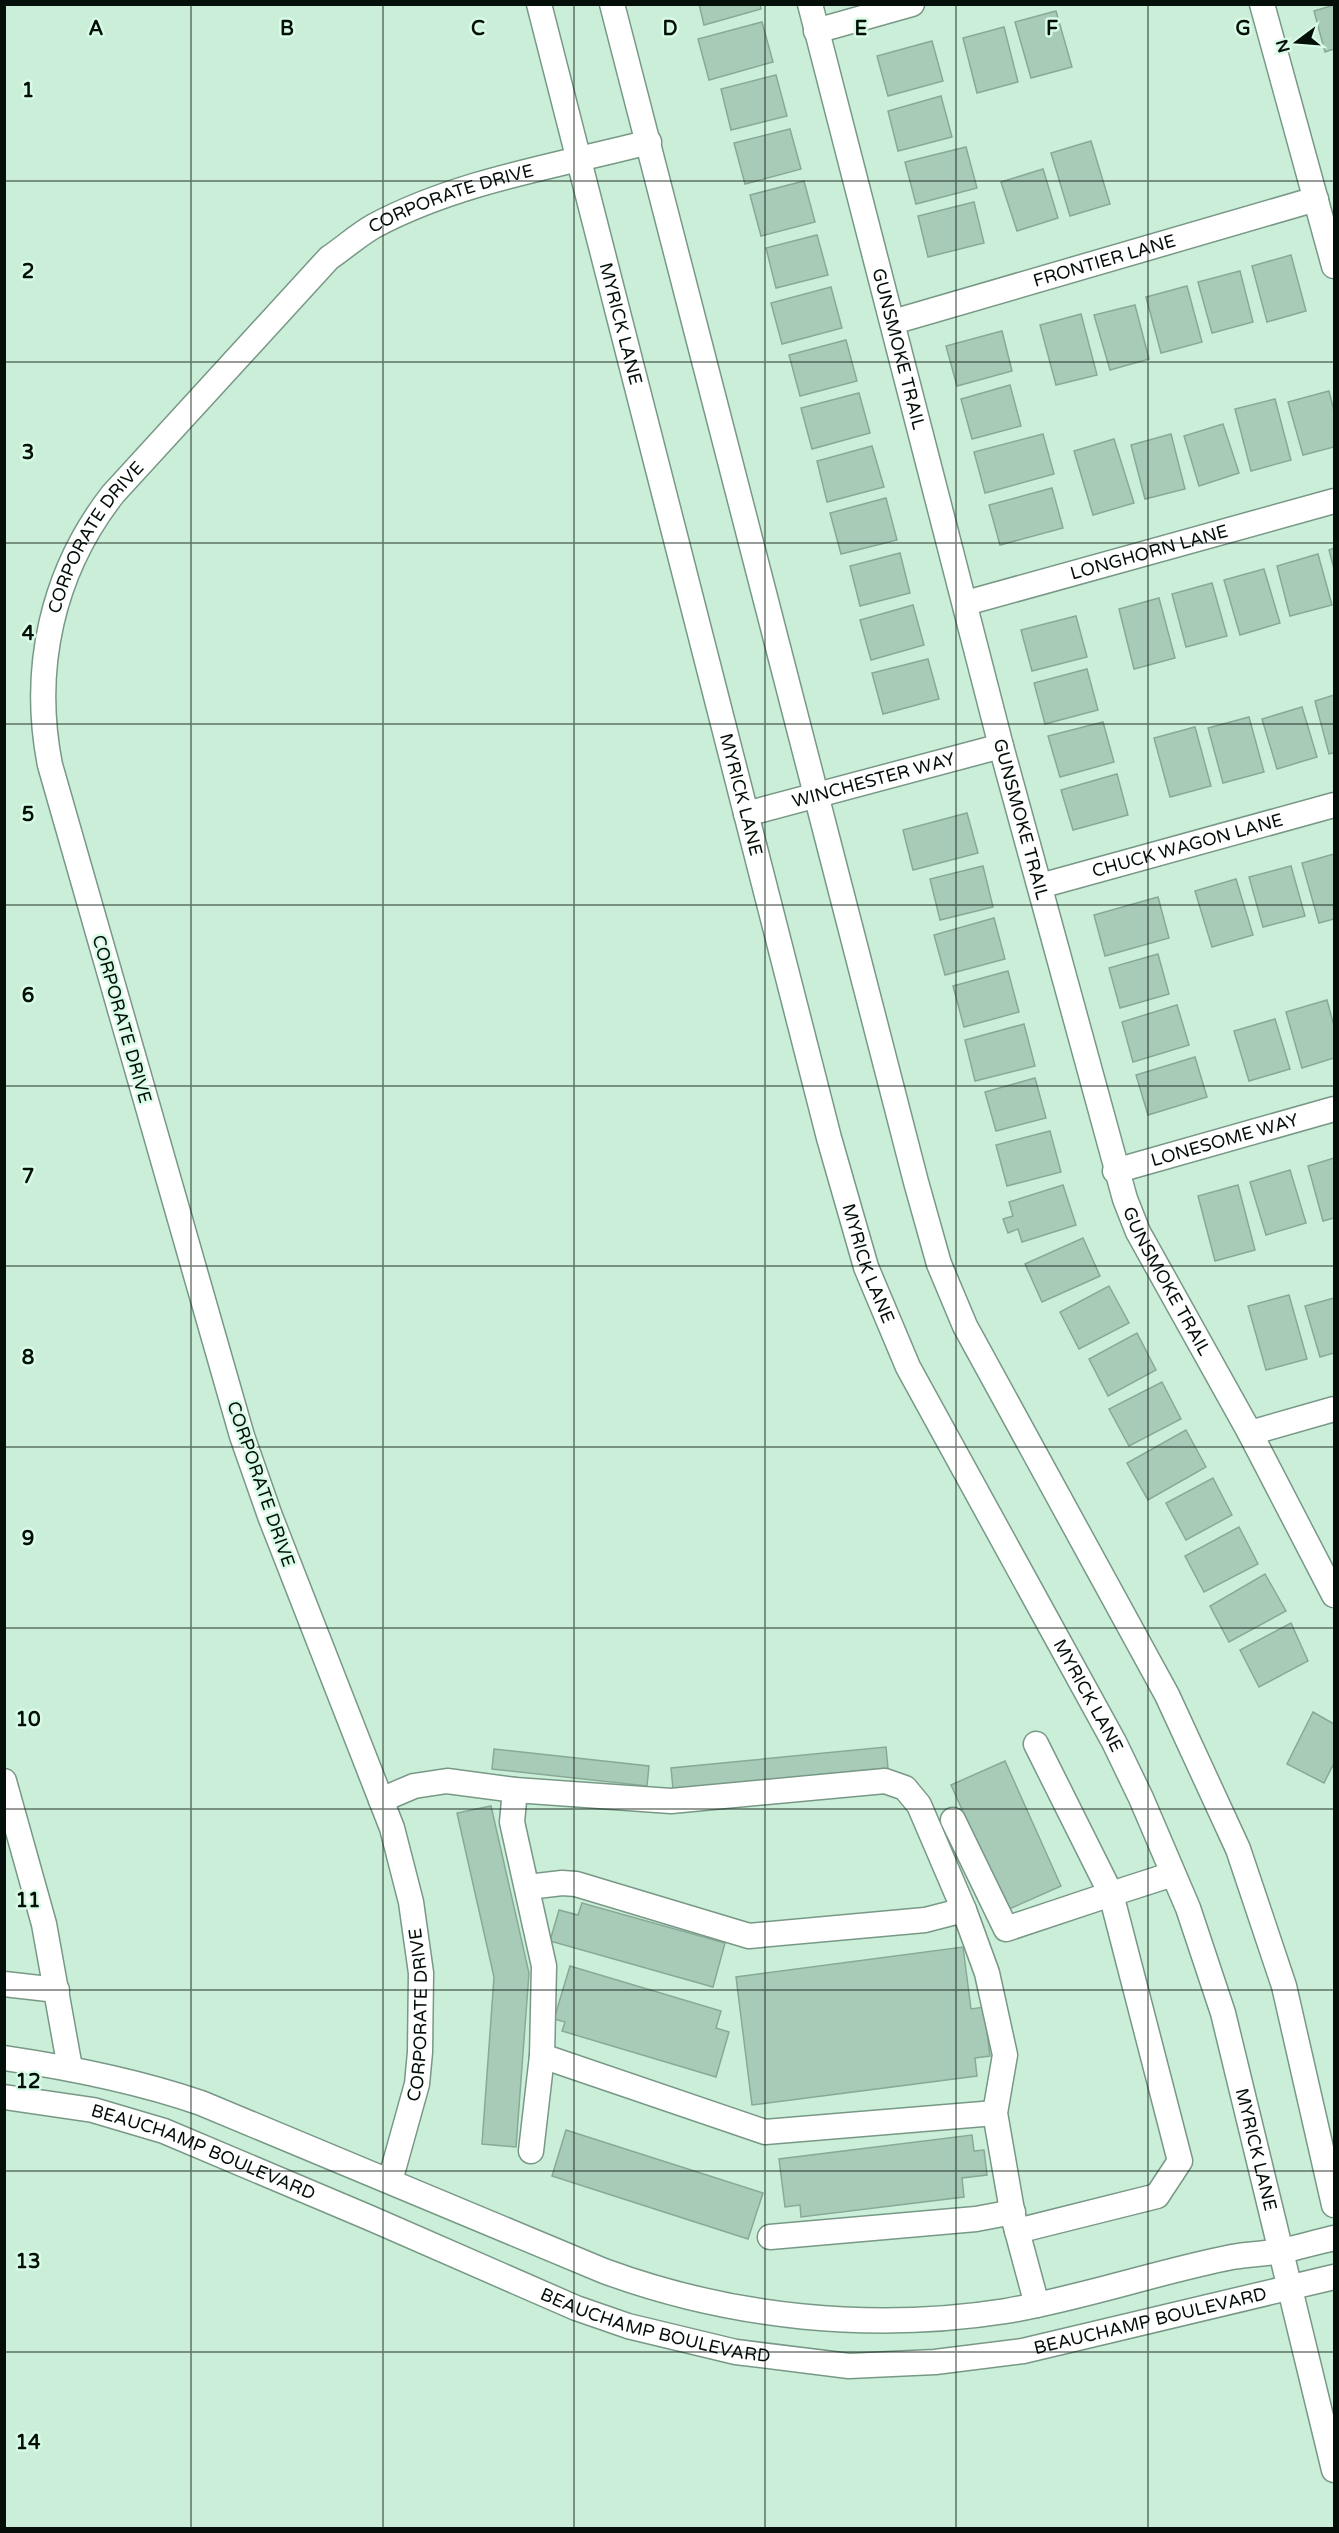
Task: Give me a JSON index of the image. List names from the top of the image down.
{
  "streets": {
    "street": [
      "CORPORATE DRIVE",
      "FRONTIER LANE",
      "MYRICK LANE",
      "GUNSMOKE TRAIL",
      "LONGHORN LANE",
      "WINCHESTER WAY",
      "CHUCK WAGON LANE",
      "LONESOME WAY",
      "BEAUCHAMP BOULEVARD"
    ]
  },
  "crossings": [
    ["CORPORATE DRIVE", "MYRICK LANE"],
    ["CORPORATE DRIVE", "BEAUCHAMP BOULEVARD"],
    ["FRONTIER LANE", "GUNSMOKE TRAIL"],
    ["MYRICK LANE", "WINCHESTER WAY"],
    ["MYRICK LANE", "BEAUCHAMP BOULEVARD"],
    ["GUNSMOKE TRAIL", "LONGHORN LANE"],
    ["GUNSMOKE TRAIL", "WINCHESTER WAY"],
    ["GUNSMOKE TRAIL", "CHUCK WAGON LANE"],
    ["GUNSMOKE TRAIL", "LONESOME WAY"]
  ],
  "north": "left",
  "grid": {
    "columns": [
      "A",
      "B",
      "C",
      "D",
      "E",
      "F",
      "G"
    ],
    "rows": [
      "1",
      "2",
      "3",
      "4",
      "5",
      "6",
      "7",
      "8",
      "9",
      "10",
      "11",
      "12",
      "13",
      "14"
    ]
  }
}
